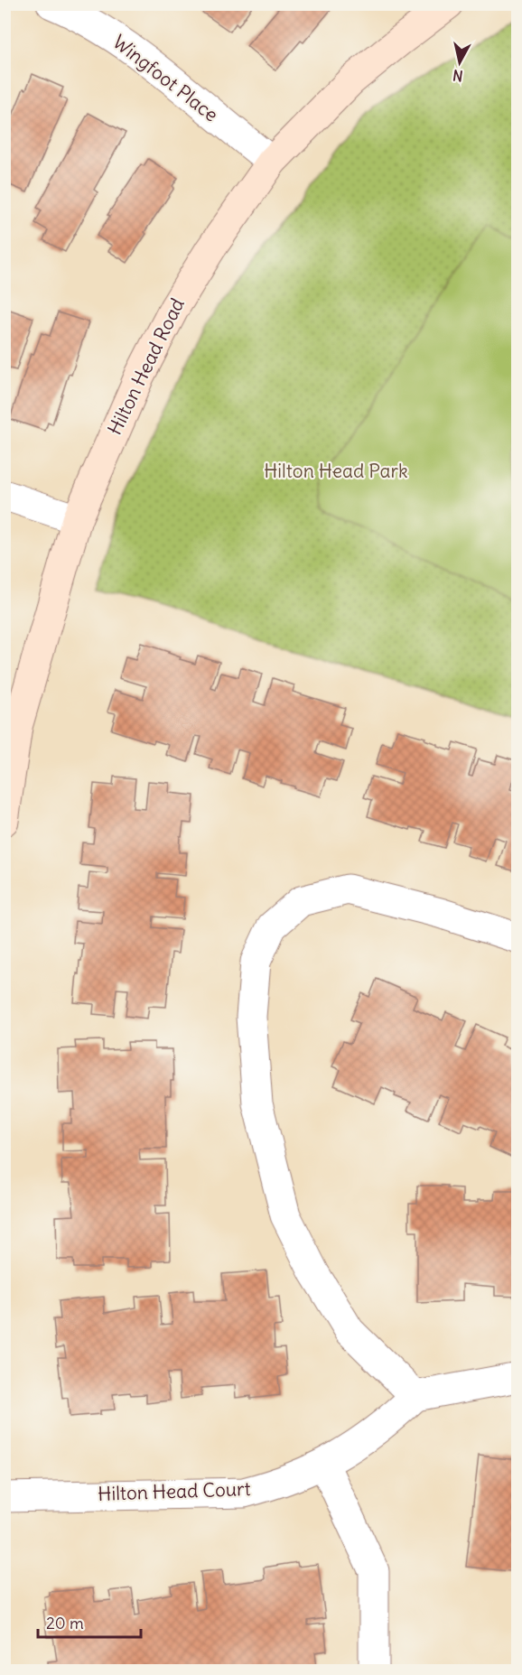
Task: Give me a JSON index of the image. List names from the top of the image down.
{
  "streets": {
    "street": ["Wingfoot Place", "Hilton Head Road", "Hilton Head Court"]
  },
  "crossings": [
    ["Wingfoot Place", "Hilton Head Road"]
  ],
  "parks": ["Hilton Head Park"],
  "scale_bar": "20 m",
  "north": "bottom"
}
